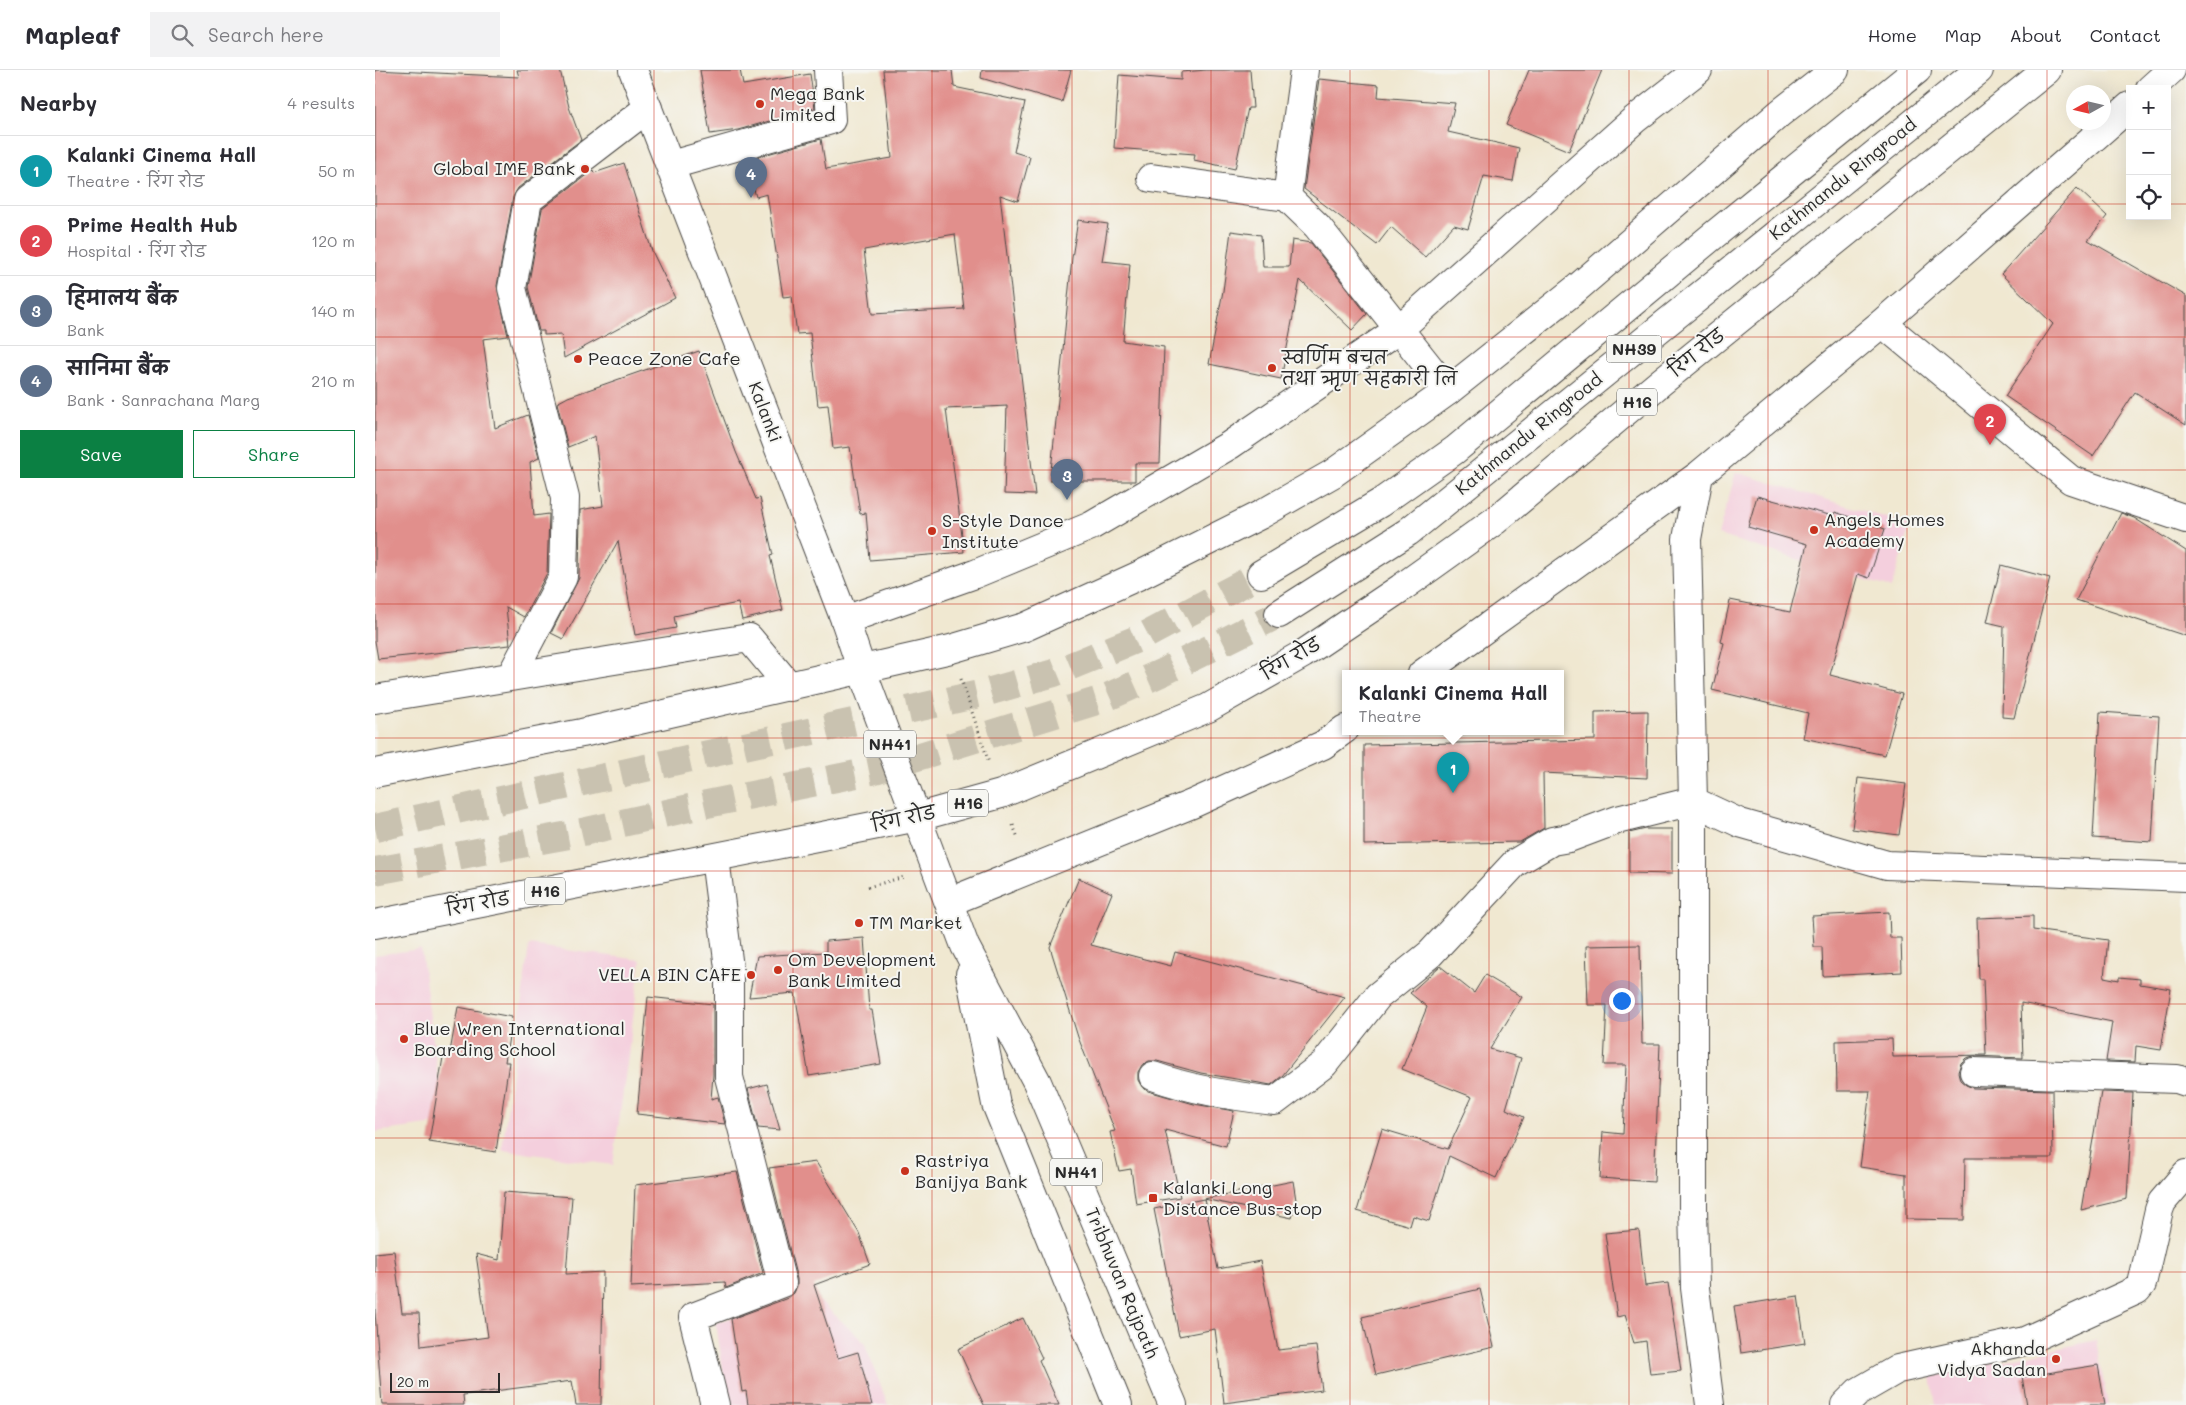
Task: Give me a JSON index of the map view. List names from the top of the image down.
{
  "streets": {
    "main road": [
      "Kathmandu Ringroad",
      "NH39",
      "रिंग रोड",
      "H16",
      "Kalanki",
      "NH41",
      "Tribhuvan Rajpath"
    ]
  },
  "crossings": [
    ["रिंग रोड", "NH41"],
    ["रिंग रोड", "Tribhuvan Rajpath"],
    ["Kalanki", "NH41"],
    ["NH41", "Tribhuvan Rajpath"]
  ],
  "places": {
    "other": [
      "Mega Bank Limited",
      "Global IME Bank",
      "Peace Zone Cafe",
      "स्वर्णिम बचत तथा ऋण सहकारी लि",
      "Angels Homes Academy",
      "S-Style Dance Institute",
      "TM Market",
      "Om Development Bank Limited",
      "VELLA BIN CAFE",
      "Blue Wren International Boarding School",
      "Rastriya Banijya Bank",
      "Akhanda Vidya Sadan"
    ],
    "transit": ["Kalanki Long Distance Bus-stop"]
  },
  "scale_bar": "20 m",
  "north": "left",
  "page": {
    "header": "Mapleaf",
    "search": "Search here",
    "nav": [
      "Home",
      "Map",
      "About",
      "Contact"
    ],
    "heading": ["Nearby", "4 results"],
    "map_buttons": ["+", "−"],
    "list": [
      {
        "mark": "1",
        "name": "Kalanki Cinema Hall",
        "note": "Theatre · रिंग रोड",
        "value": "50 m"
      },
      {
        "mark": "2",
        "name": "Prime Health Hub",
        "note": "Hospital · रिंग रोड",
        "value": "120 m"
      },
      {
        "mark": "3",
        "name": "हिमालय बैंक",
        "note": "Bank",
        "value": "140 m"
      },
      {
        "mark": "4",
        "name": "सानिमा बैंक",
        "note": "Bank · Sanrachana Marg",
        "value": "210 m"
      }
    ],
    "pins": [
      "4",
      "2",
      "3",
      "1"
    ],
    "buttons": ["Save", "Share"],
    "popup": ["Kalanki Cinema Hall", "Theatre"],
    "scale": "20 m"
  }
}
